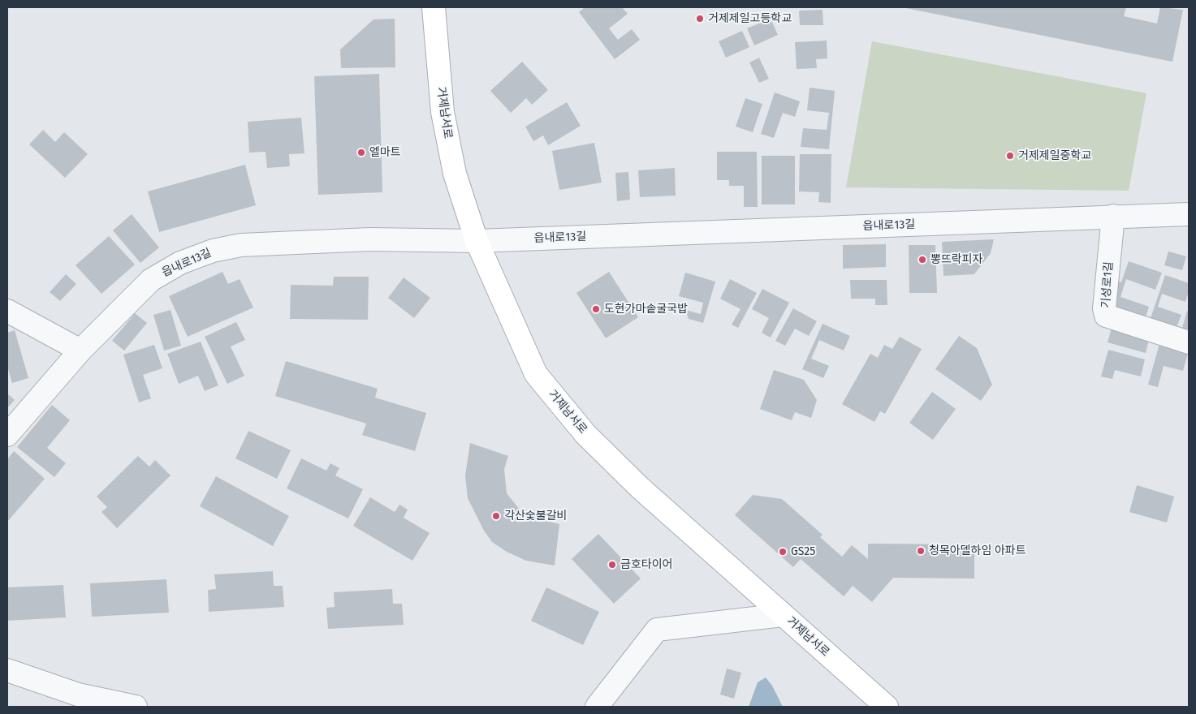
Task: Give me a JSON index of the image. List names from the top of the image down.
{
  "streets": {
    "main road": ["거제남서로"],
    "street": ["읍내로13길", "기성로1길"]
  },
  "crossings": [
    ["거제남서로", "읍내로13길"],
    ["읍내로13길", "기성로1길"]
  ],
  "places": [
    "거제제일고등학교",
    "엘마트",
    "거제제일중학교",
    "뽕뜨락피자",
    "도현가마솥굴국밥",
    "각산숯불갈비",
    "청목아델하임 아파트",
    "GS25",
    "금호타이어"
  ]
}
